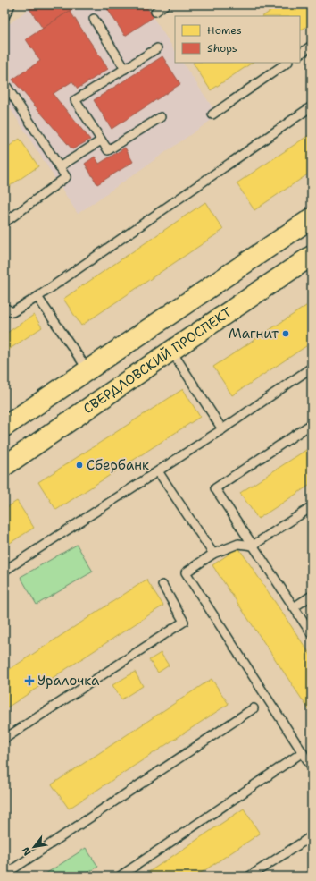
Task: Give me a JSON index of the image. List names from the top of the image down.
{
  "streets": {
    "main road": ["СВЕРДЛОВСКИЙ ПРОСПЕКТ"]
  },
  "places": {
    "other": ["Магнит", "Сбербанк"],
    "health": ["Уралочка"]
  },
  "legend": ["Homes", "Shops"],
  "north": "bottom left"
}
